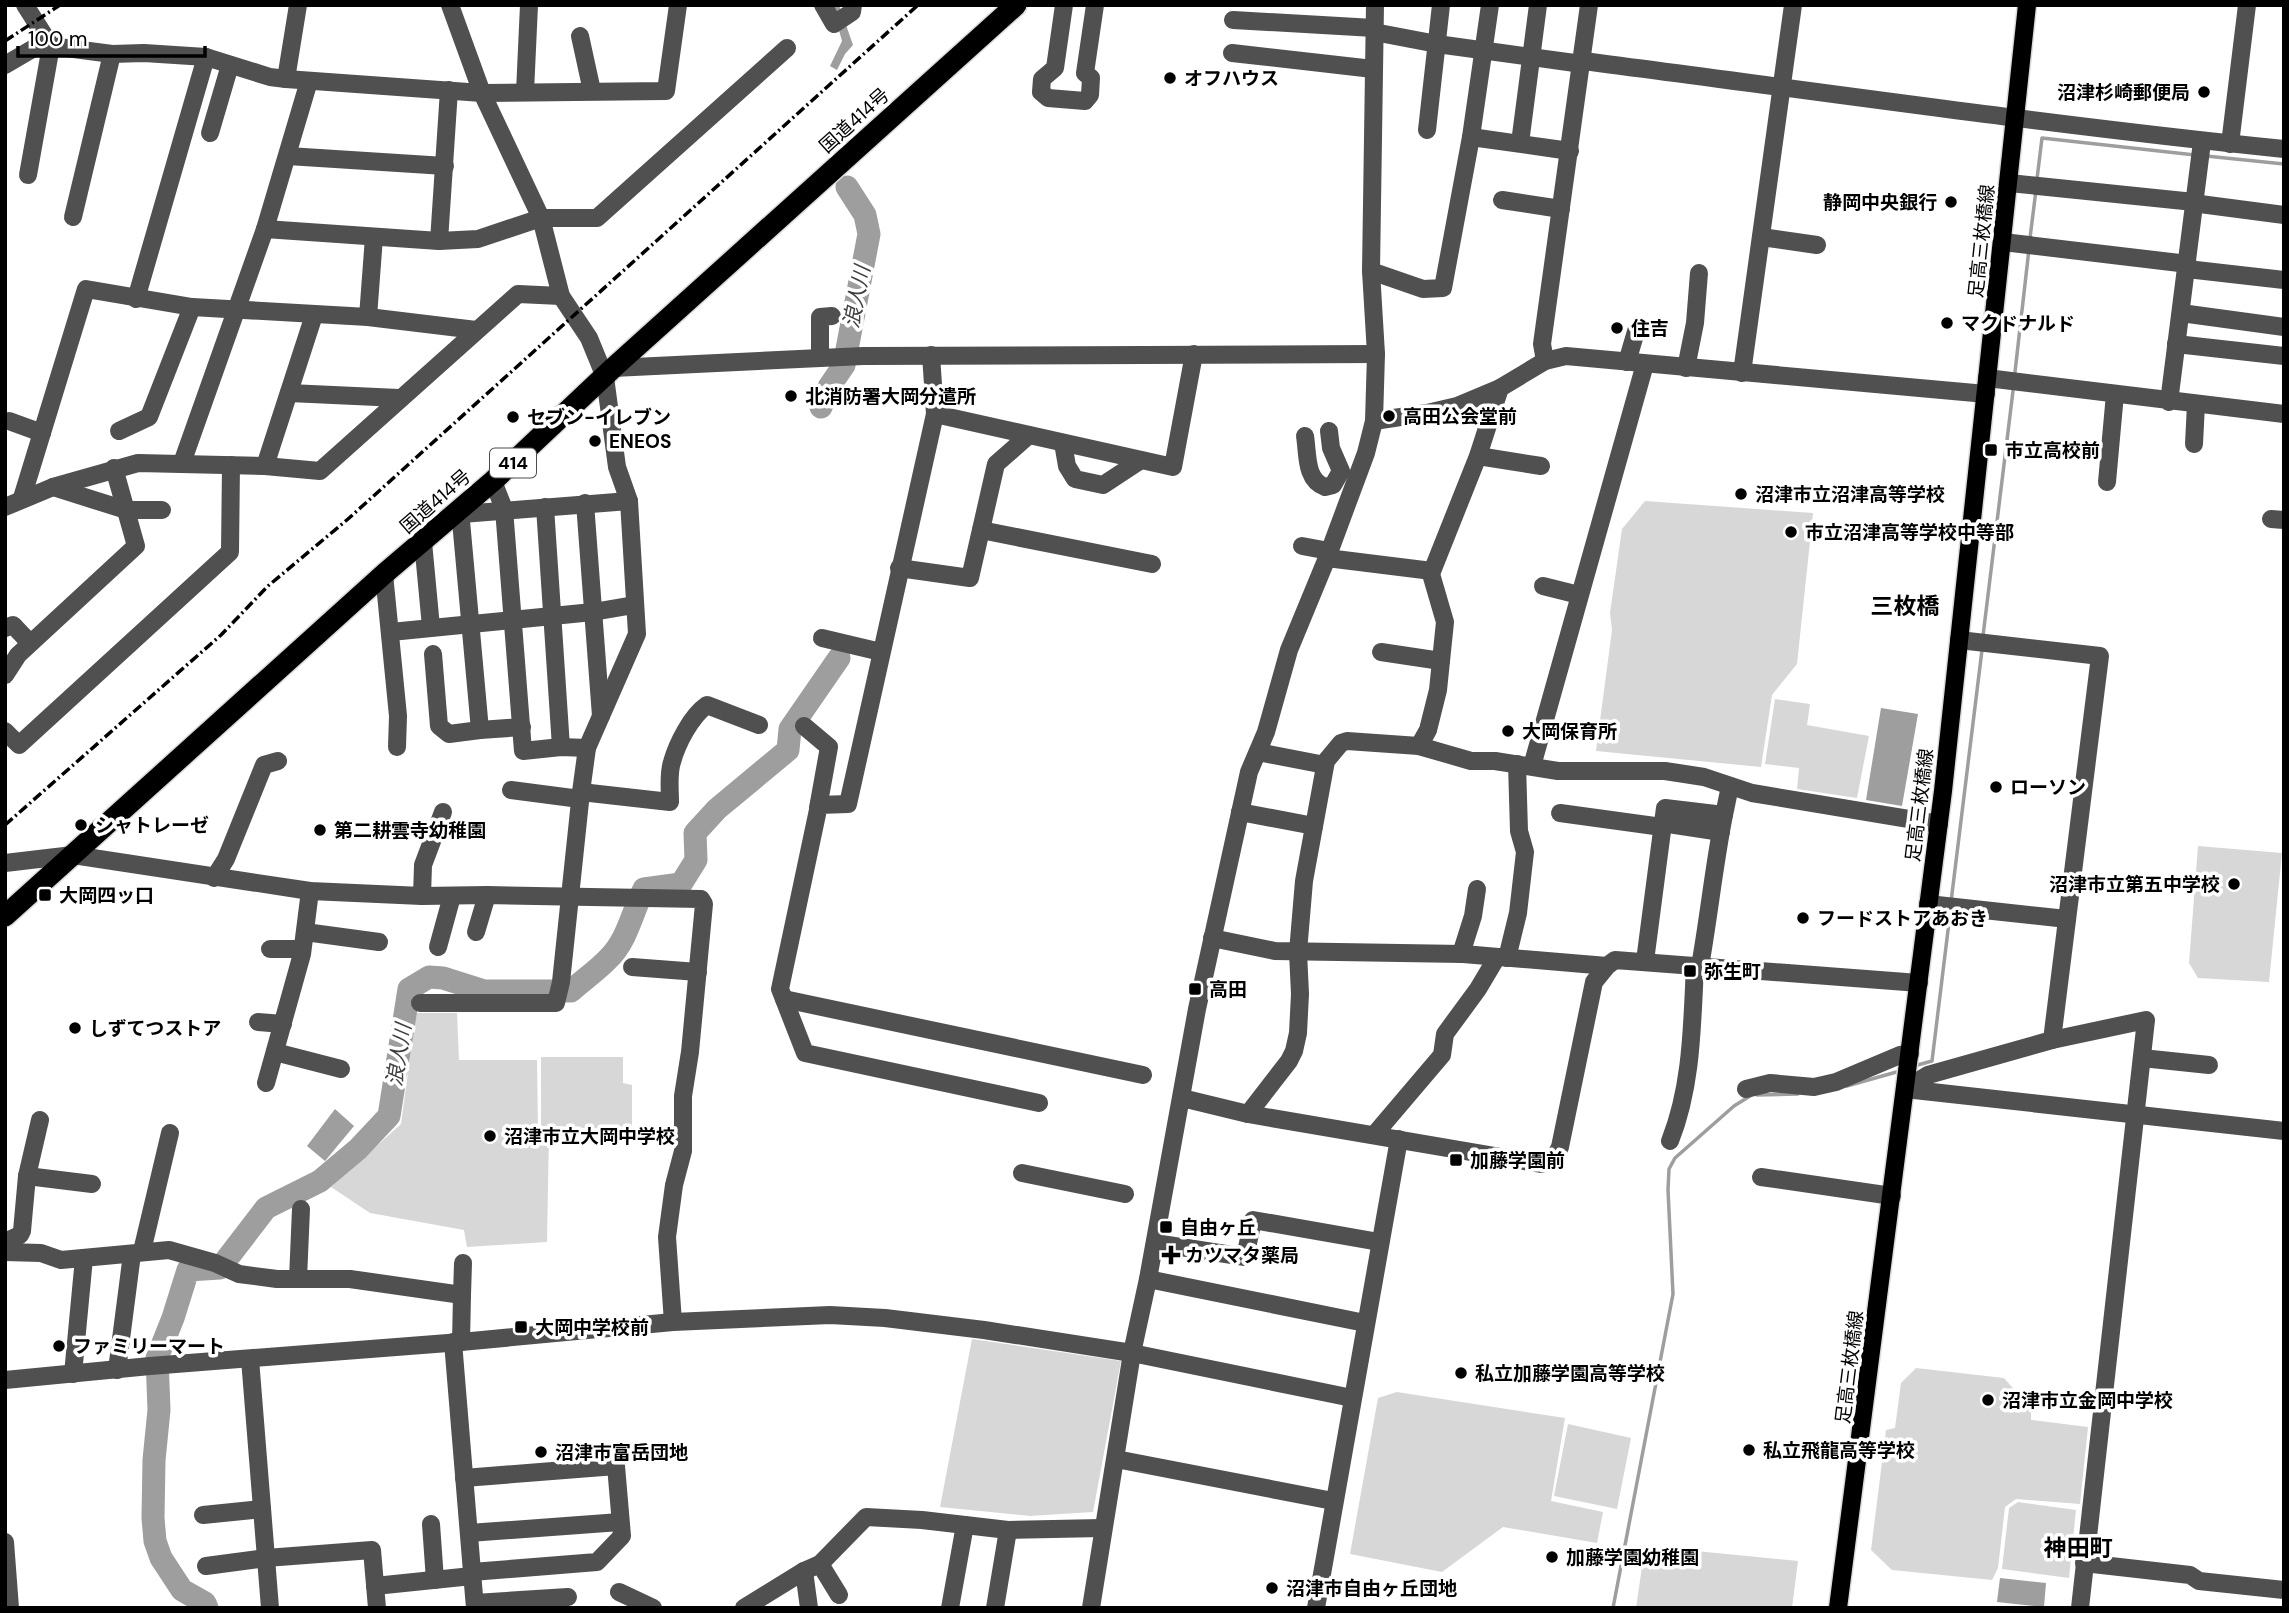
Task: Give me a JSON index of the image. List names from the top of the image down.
{
  "streets": {
    "highway": ["国道414号", "414"],
    "main road": ["足高三枚橋線"]
  },
  "districts": ["三枚橋", "神田町"],
  "water": ["浪人川"],
  "places": {
    "other": [
      "オフハウス",
      "沼津杉崎郵便局",
      "静岡中央銀行",
      "マクドナルド",
      "住吉",
      "北消防署大岡分遣所",
      "高田公会堂前",
      "セブン-イレブン",
      "ENEOS",
      "沼津市立沼津高等学校",
      "市立沼津高等学校中等部",
      "大岡保育所",
      "ローソン",
      "シャトレーゼ",
      "第二耕雲寺幼稚園",
      "沼津市立第五中学校",
      "フードストアあおき",
      "しずてつストア",
      "沼津市立大岡中学校",
      "ファミリーマート",
      "私立加藤学園高等学校",
      "沼津市立金岡中学校",
      "私立飛龍高等学校",
      "沼津市富岳団地",
      "加藤学園幼稚園",
      "沼津市自由ヶ丘団地"
    ],
    "transit": [
      "市立高校前",
      "大岡四ッ口",
      "弥生町",
      "高田",
      "加藤学園前",
      "自由ヶ丘",
      "大岡中学校前"
    ],
    "health": ["カツマタ薬局"]
  },
  "scale_bar": "100 m"
}
